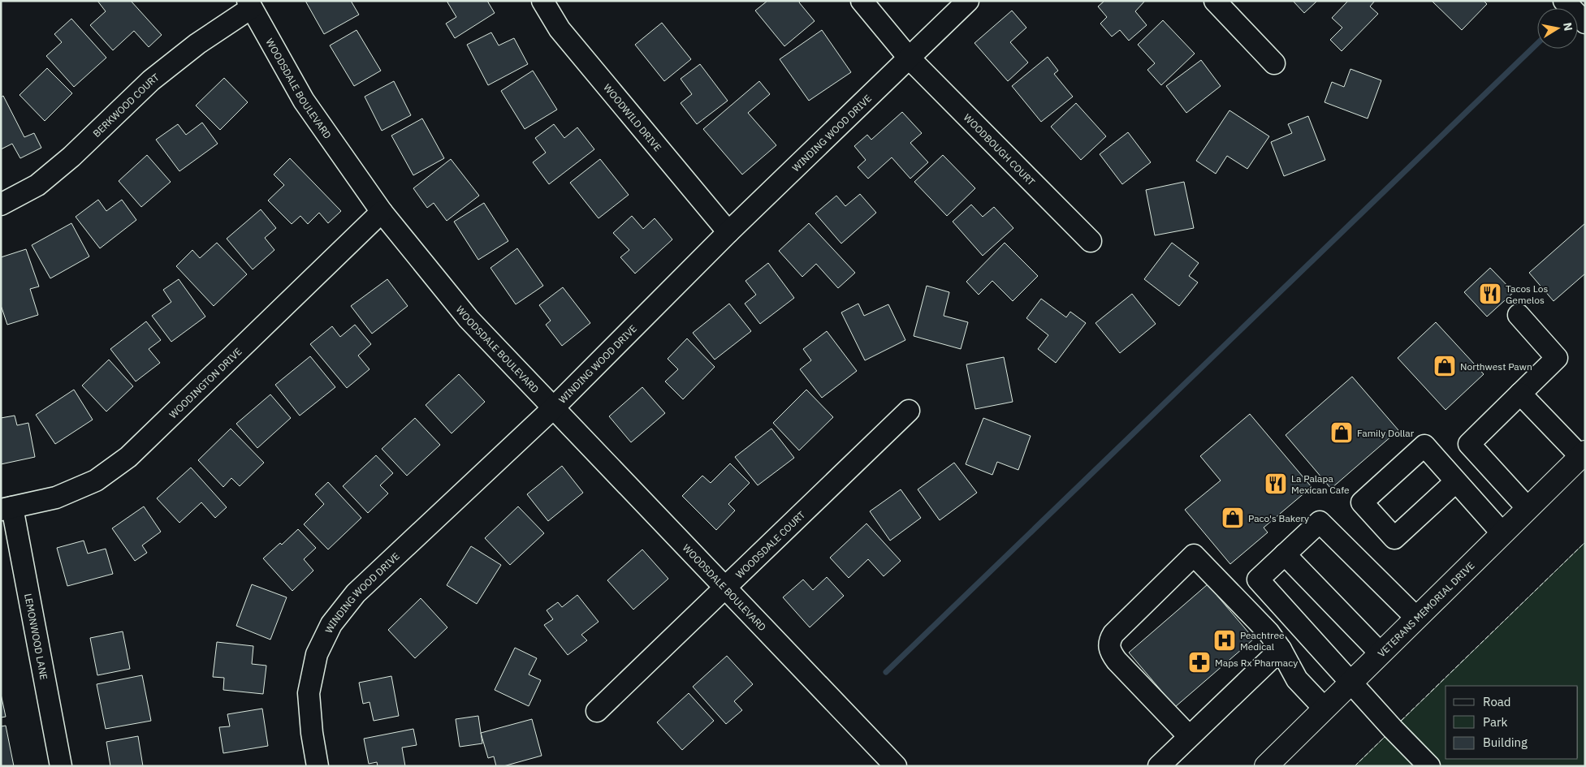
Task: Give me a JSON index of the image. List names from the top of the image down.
{
  "streets": {
    "main road": ["VETERANS MEMORIAL DRIVE"],
    "street": [
      "WOODSDALE BOULEVARD",
      "BERKWOOD COURT",
      "WOODWILD DRIVE",
      "WINDING WOOD DRIVE",
      "WOODBOUGH COURT",
      "WOODINGTON DRIVE",
      "WOODSDALE COURT",
      "LEMONWOOD LANE"
    ]
  },
  "crossings": [
    ["WOODSDALE BOULEVARD", "BERKWOOD COURT"],
    ["WOODSDALE BOULEVARD", "WINDING WOOD DRIVE"],
    ["WOODSDALE BOULEVARD", "WOODINGTON DRIVE"],
    ["WOODSDALE BOULEVARD", "WOODSDALE COURT"],
    ["WOODWILD DRIVE", "WINDING WOOD DRIVE"],
    ["WINDING WOOD DRIVE", "WOODBOUGH COURT"],
    ["WOODINGTON DRIVE", "LEMONWOOD LANE"]
  ],
  "places": {
    "restaurant": ["Tacos Los Gemelos", "La Palapa Mexican Cafe"],
    "shop": ["Northwest Pawn", "Family Dollar", "Paco's Bakery"],
    "hospital": ["Peachtree Medical"],
    "pharmacy": ["Maps Rx Pharmacy"]
  },
  "legend": ["Road", "Park", "Building"],
  "north": "right"
}
